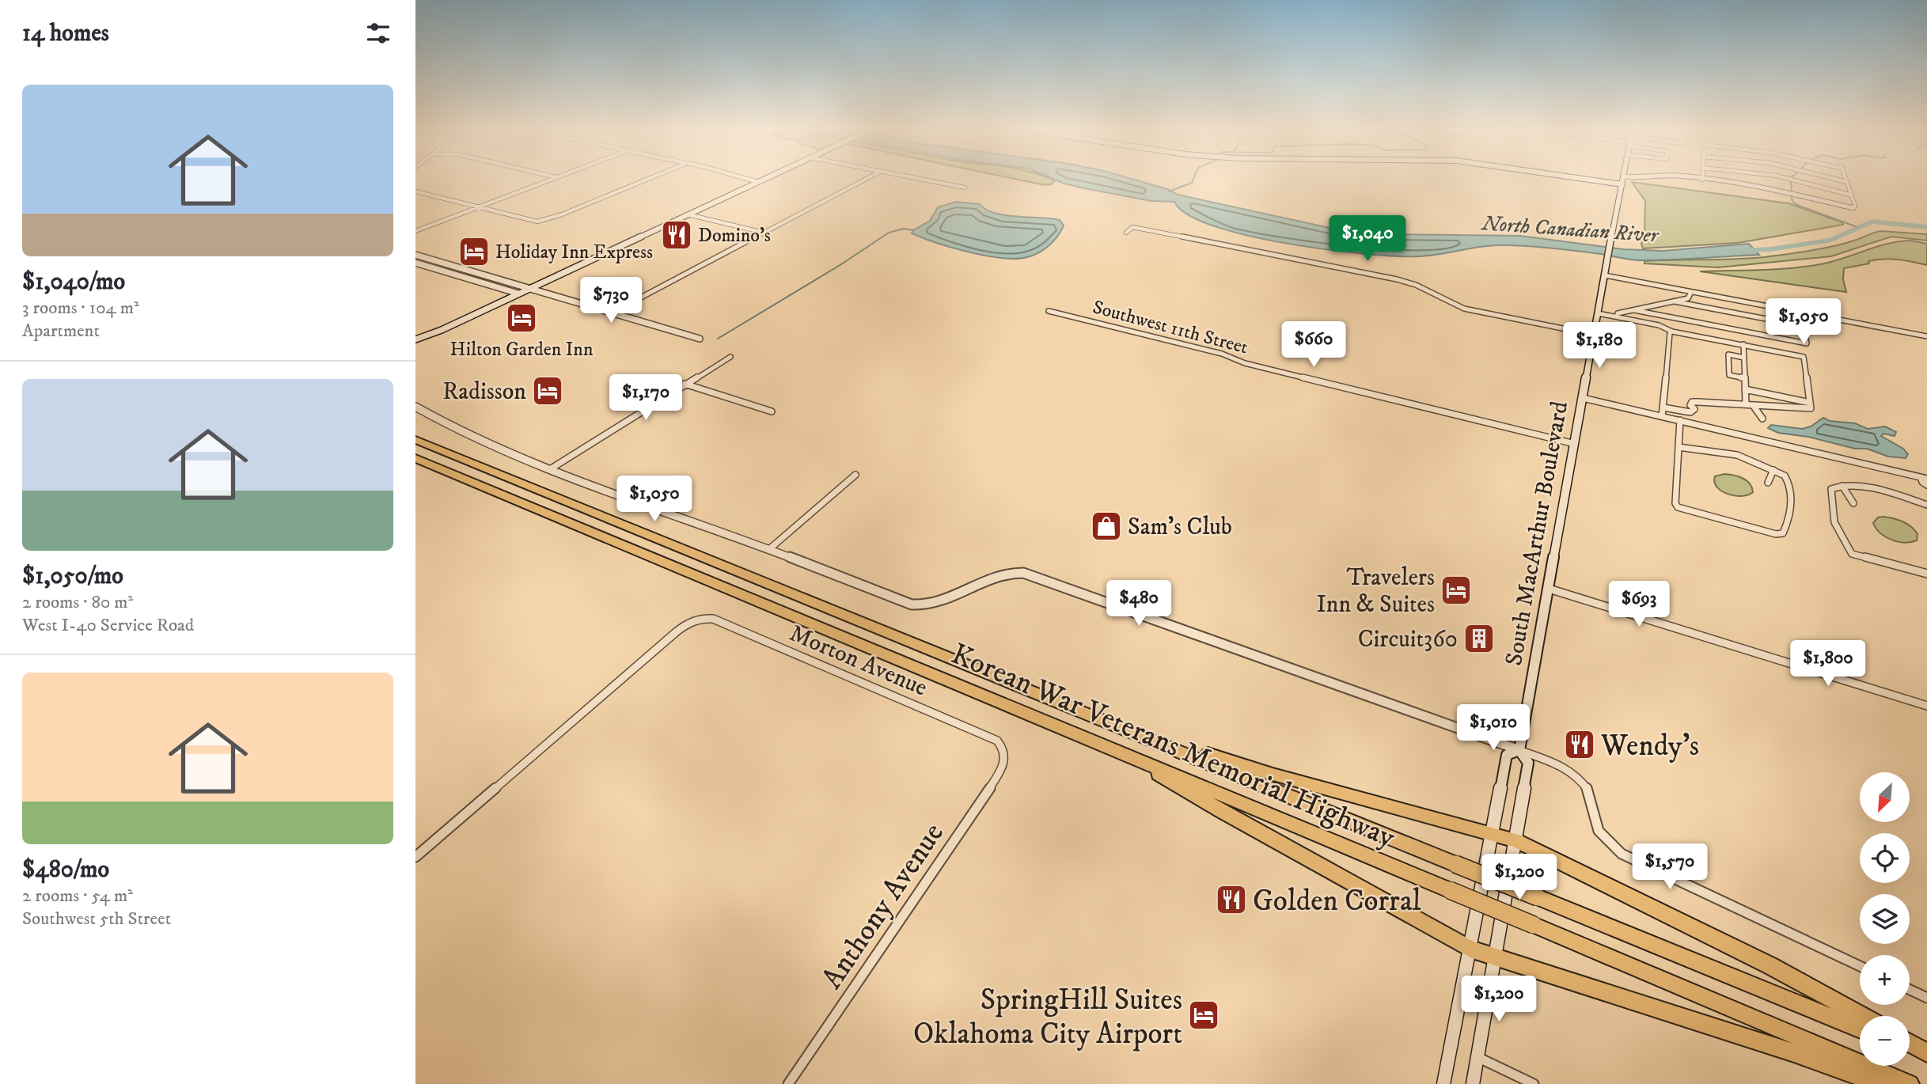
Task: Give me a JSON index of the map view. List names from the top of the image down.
{
  "streets": {
    "highway": ["Korean War Veterans Memorial Highway"],
    "main road": ["South MacArthur Boulevard"],
    "street": ["Southwest 11th Street", "Morton Avenue", "Anthony Avenue"]
  },
  "crossings": [
    ["Southwest 11th Street", "South MacArthur Boulevard"],
    ["Morton Avenue", "Anthony Avenue"]
  ],
  "water": ["North Canadian River"],
  "places": {
    "restaurant": ["Domino's", "Wendy's", "Golden Corral"],
    "hotel": [
      "Holiday Inn Express",
      "Hilton Garden Inn",
      "Radisson",
      "Travelers Inn & Suites",
      "SpringHill Suites Oklahoma City Airport"
    ],
    "shop": ["Sam's Club"],
    "building": ["Circuit360"]
  },
  "north": "bottom left",
  "page": {
    "heading": "14 homes",
    "list": [
      {
        "name": "$1,040/mo",
        "note": "3 rooms · 104 m² · Apartment"
      },
      {
        "name": "$1,050/mo",
        "note": "2 rooms · 80 m² · West I-40 Service Road"
      },
      {
        "name": "$480/mo",
        "note": "2 rooms · 54 m² · Southwest 5th Street"
      }
    ],
    "price": [
      "$1,040",
      "$730",
      "$1,050",
      "$660",
      "$1,180",
      "$1,170",
      "$1,050",
      "$480",
      "$693",
      "$1,800",
      "$1,010",
      "$1,570",
      "$1,200",
      "$1,200"
    ],
    "map_buttons": ["+", "−"]
  }
}
